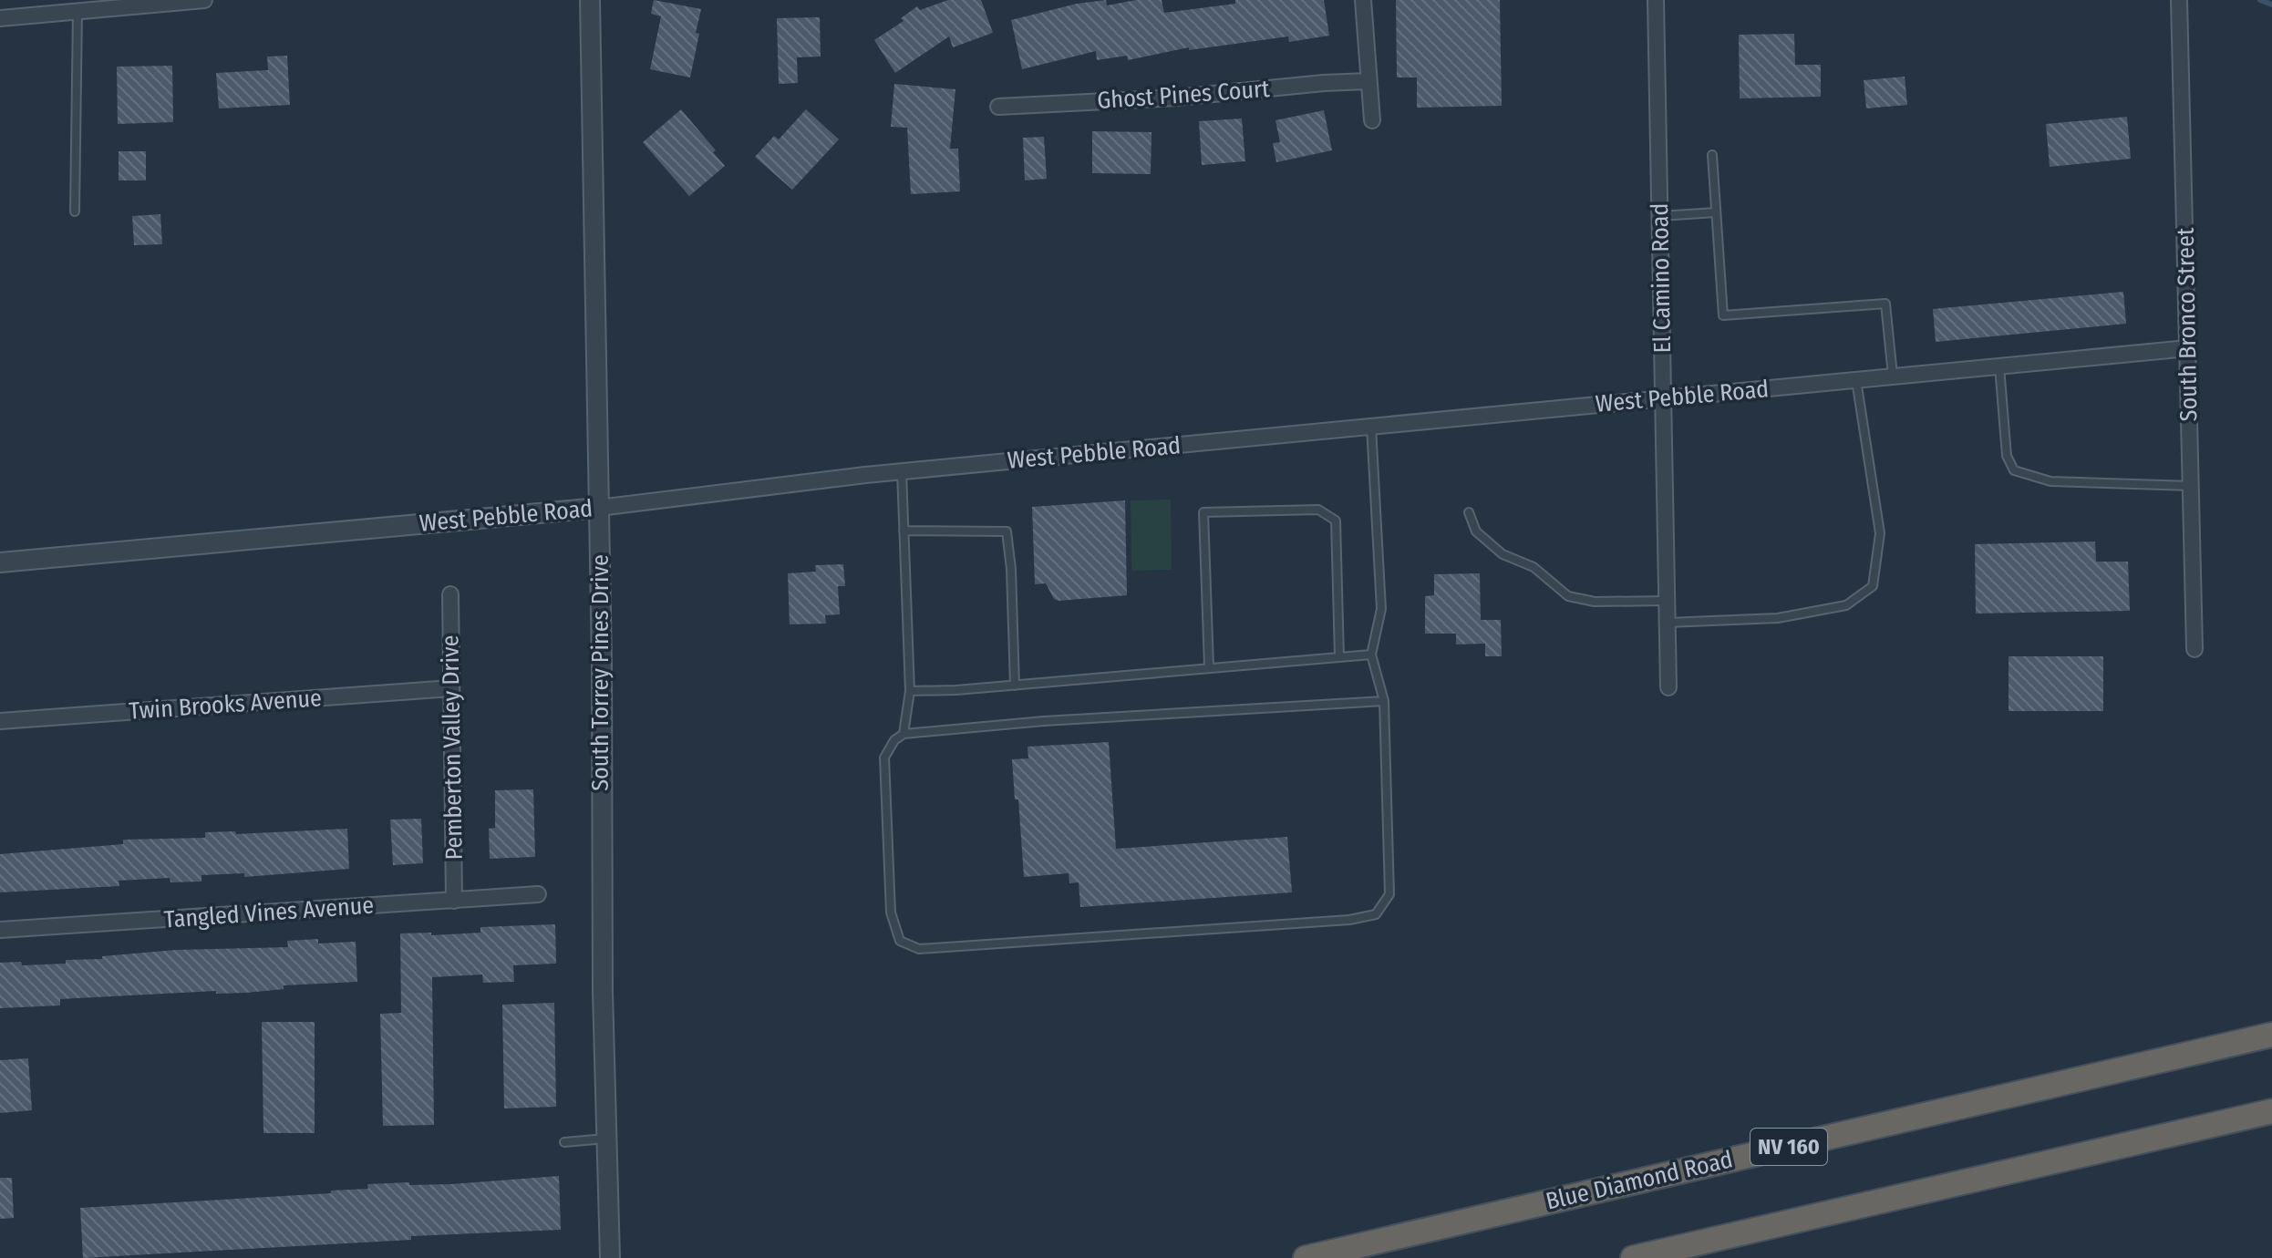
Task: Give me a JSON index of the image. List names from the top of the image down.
{
  "streets": {
    "highway": ["NV 160", "Blue Diamond Road"],
    "street": [
      "Ghost Pines Court",
      "El Camino Road",
      "South Bronco Street",
      "West Pebble Road",
      "South Torrey Pines Drive",
      "Twin Brooks Avenue",
      "Pemberton Valley Drive",
      "Tangled Vines Avenue"
    ]
  },
  "crossings": [
    ["El Camino Road", "West Pebble Road"],
    ["South Bronco Street", "West Pebble Road"],
    ["West Pebble Road", "South Torrey Pines Drive"],
    ["Twin Brooks Avenue", "Pemberton Valley Drive"],
    ["Pemberton Valley Drive", "Tangled Vines Avenue"]
  ]
}
